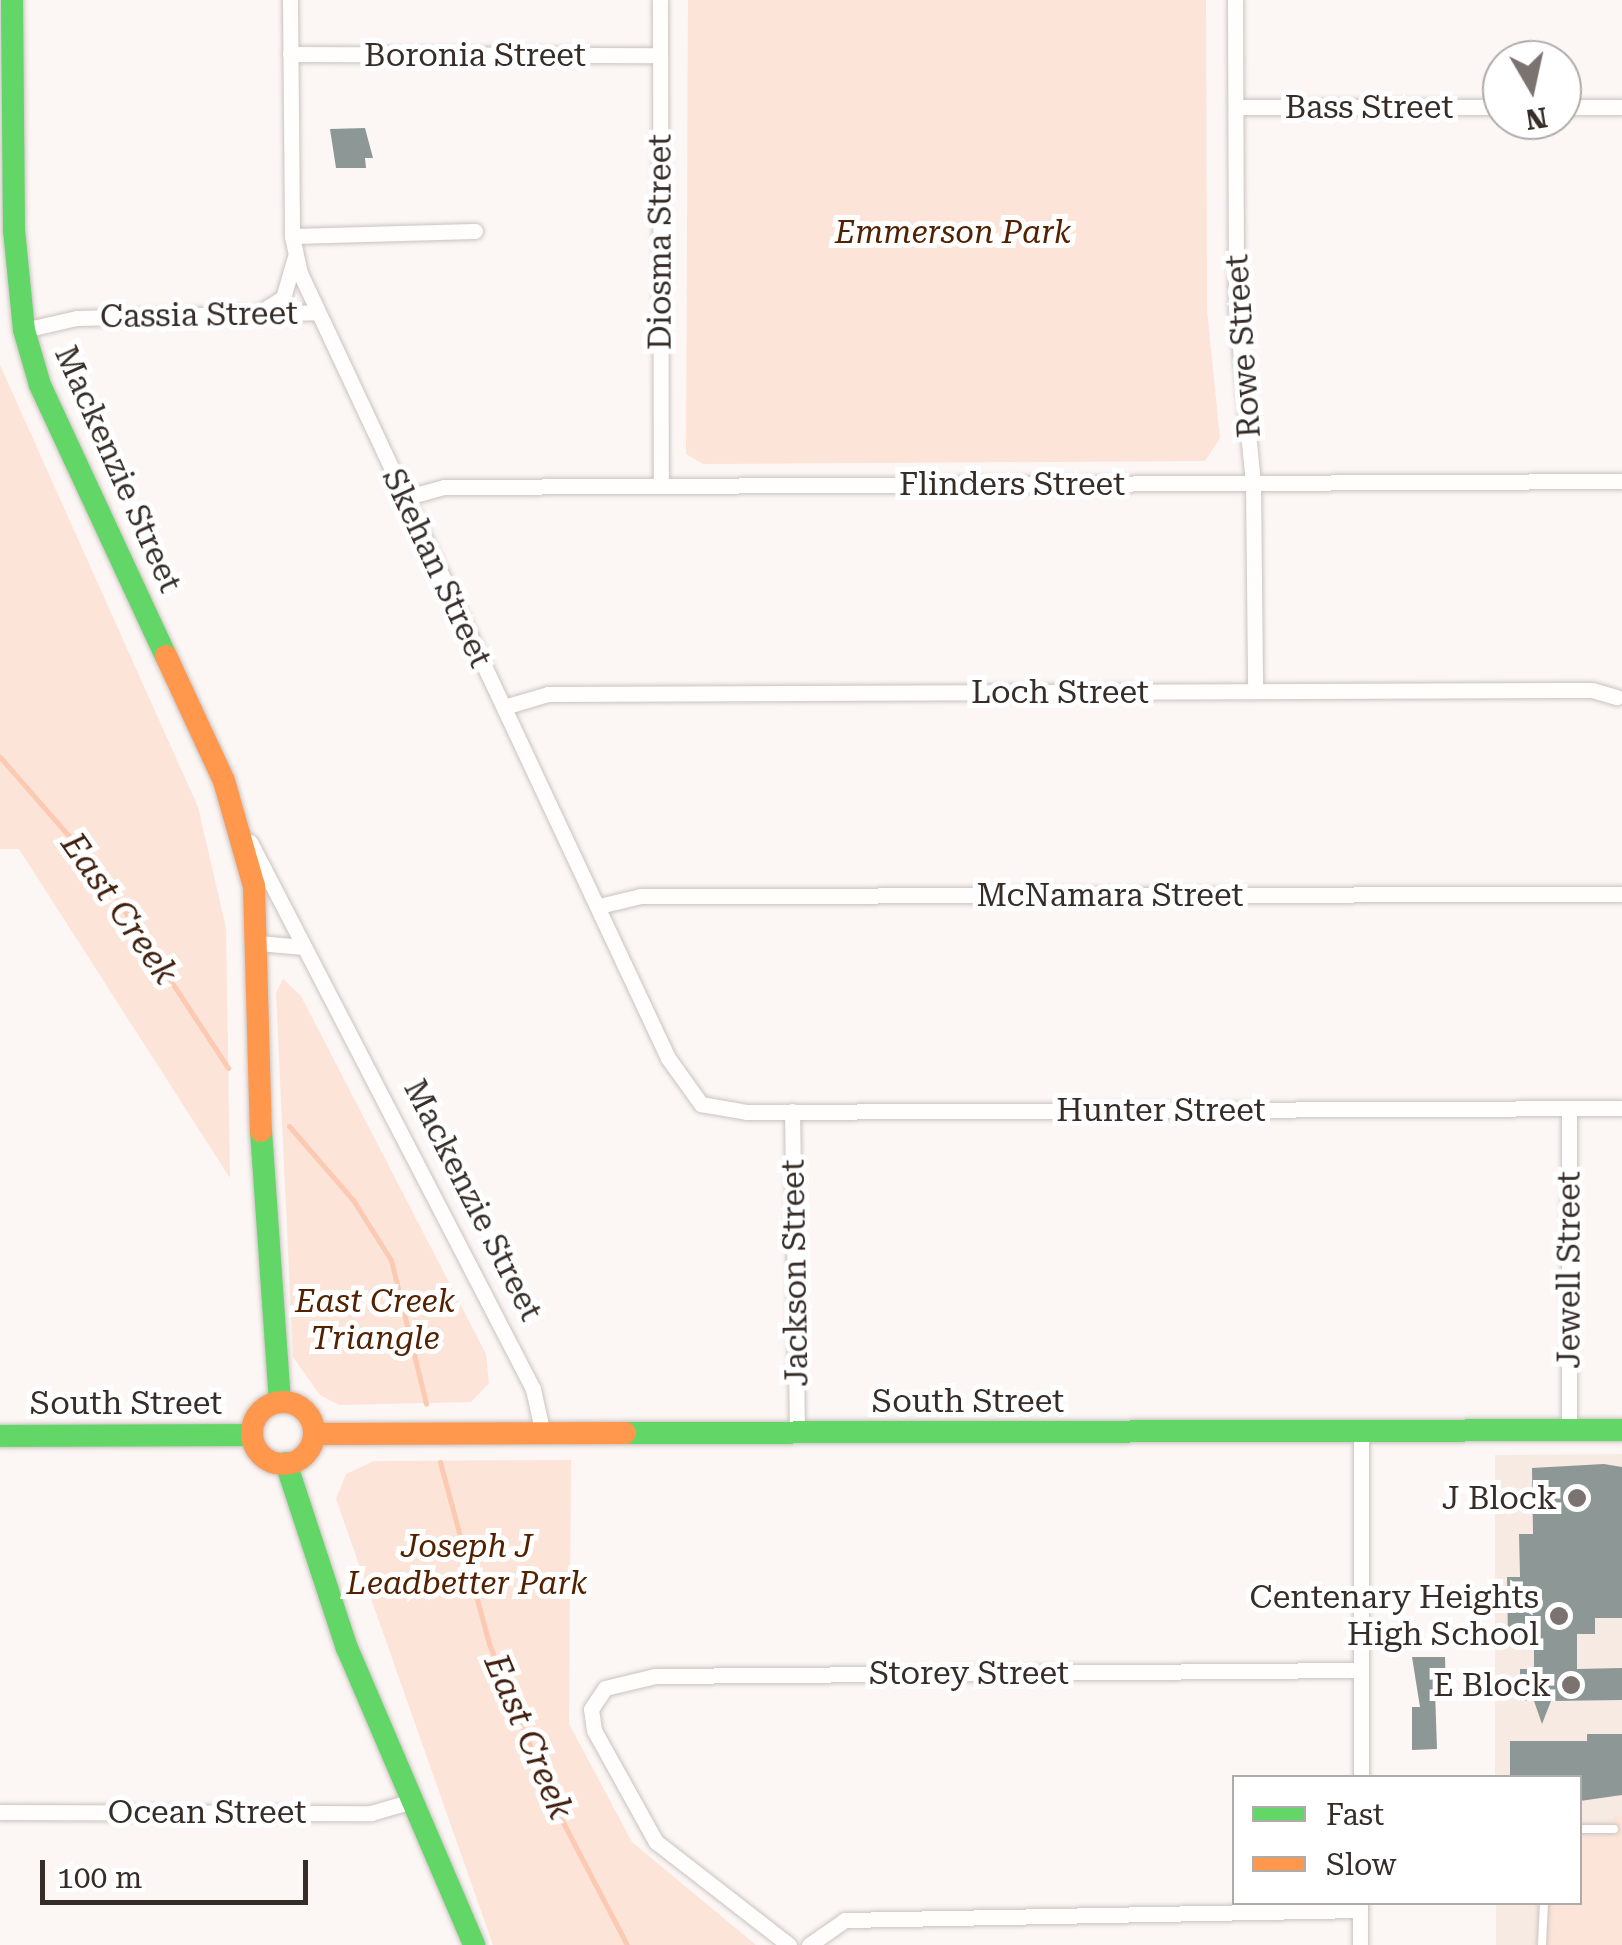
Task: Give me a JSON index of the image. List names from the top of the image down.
{
  "streets": {
    "main road": ["Mackenzie Street", "South Street"],
    "street": [
      "Boronia Street",
      "Bass Street",
      "Diosma Street",
      "Cassia Street",
      "Rowe Street",
      "Flinders Street",
      "Skehan Street",
      "Loch Street",
      "McNamara Street",
      "Hunter Street",
      "Jewell Street",
      "Jackson Street",
      "Storey Street",
      "Ocean Street"
    ]
  },
  "crossings": [
    ["Boronia Street", "Diosma Street"],
    ["Boronia Street", "Skehan Street"],
    ["Bass Street", "Rowe Street"],
    ["Diosma Street", "Flinders Street"],
    ["Cassia Street", "Mackenzie Street"],
    ["Cassia Street", "Skehan Street"],
    ["Rowe Street", "Flinders Street"],
    ["Rowe Street", "Loch Street"],
    ["Mackenzie Street", "South Street"],
    ["Flinders Street", "Skehan Street"],
    ["Skehan Street", "Loch Street"],
    ["Skehan Street", "McNamara Street"],
    ["Skehan Street", "Hunter Street"],
    ["Hunter Street", "Jewell Street"],
    ["Hunter Street", "Jackson Street"],
    ["Jewell Street", "South Street"],
    ["Jackson Street", "South Street"]
  ],
  "water": ["East Creek"],
  "parks": ["Emmerson Park", "East Creek Triangle", "Joseph J Leadbetter Park"],
  "places": ["J Block", "Centenary Heights High School", "E Block"],
  "legend": ["Fast", "Slow"],
  "scale_bar": "100 m",
  "north": "bottom"
}
